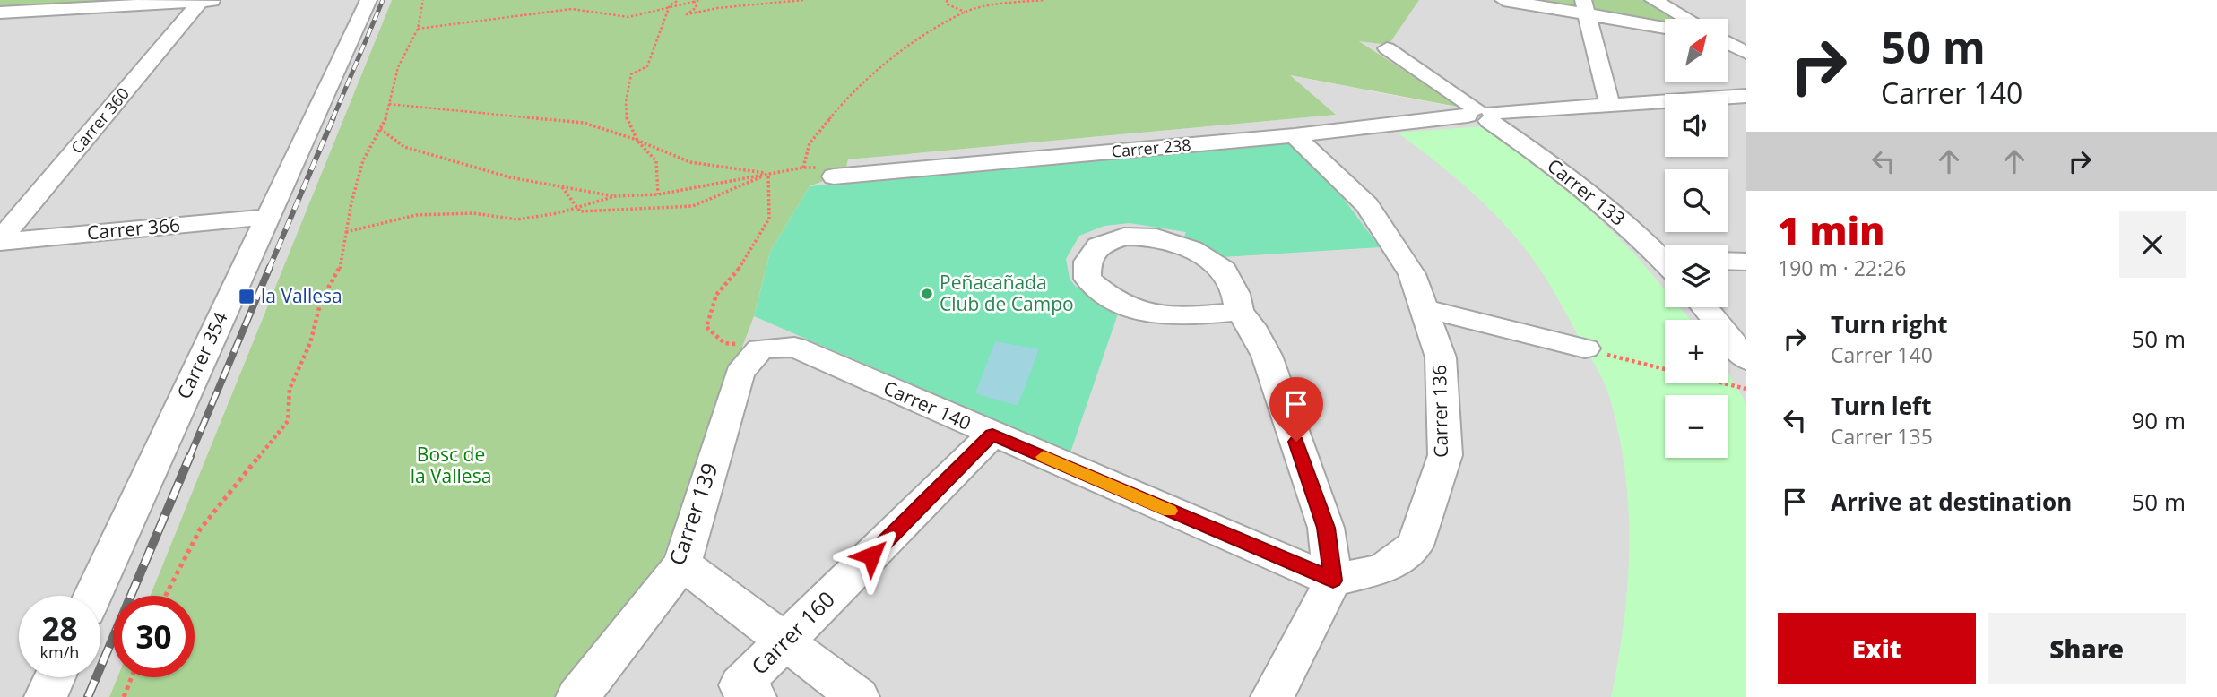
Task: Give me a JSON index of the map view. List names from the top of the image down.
{
  "streets": {
    "street": [
      "Carrer 360",
      "Carrer 238",
      "Carrer 133",
      "Carrer 366",
      "Carrer 354",
      "Carrer 140",
      "Carrer 136",
      "Carrer 139",
      "Carrer 160"
    ]
  },
  "crossings": [
    ["Carrer 360", "Carrer 366"],
    ["Carrer 238", "Carrer 133"],
    ["Carrer 238", "Carrer 136"],
    ["Carrer 366", "Carrer 354"],
    ["Carrer 140", "Carrer 136"],
    ["Carrer 140", "Carrer 139"],
    ["Carrer 140", "Carrer 160"]
  ],
  "parks": ["Bosc de la Vallesa"],
  "places": {
    "other": ["Peñacañada Club de Campo"],
    "transit": ["la Vallesa"]
  },
  "north": "top right",
  "page": {
    "turn": ["50 m", "Carrer 140"],
    "map_buttons": ["+", "−"],
    "heading": ["1 min", "190 m · 22:26"],
    "list": [
      {
        "name": "Turn right",
        "note": "Carrer 140",
        "value": "50 m"
      },
      {
        "name": "Turn left",
        "note": "Carrer 135",
        "value": "90 m"
      },
      {
        "name": "Arrive at destination",
        "value": "50 m"
      }
    ],
    "speed": "28 km/h",
    "limit": "30",
    "buttons": ["Exit", "Share"]
  }
}
